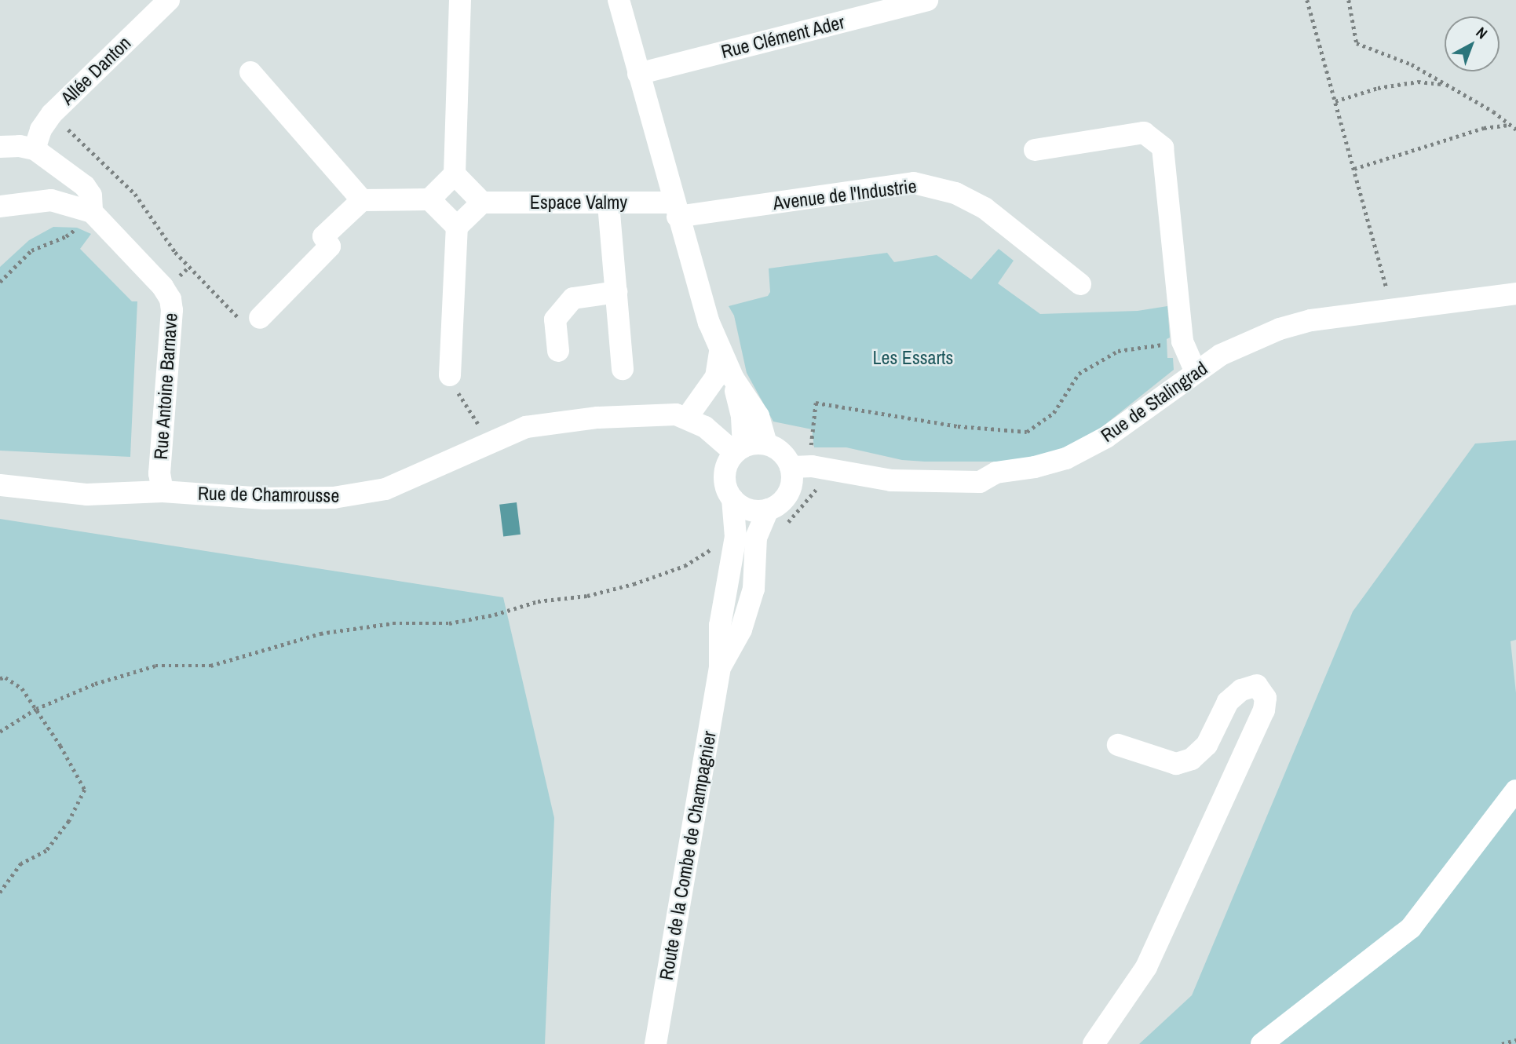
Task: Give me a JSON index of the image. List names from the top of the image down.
{
  "streets": {
    "street": [
      "Rue Clément Ader",
      "Allée Danton",
      "Avenue de l'Industrie",
      "Espace Valmy",
      "Rue Antoine Barnave",
      "Rue de Stalingrad",
      "Rue de Chamrousse",
      "Route de la Combe de Champagnier"
    ]
  },
  "crossings": [
    ["Allée Danton", "Rue Antoine Barnave"],
    ["Avenue de l'Industrie", "Espace Valmy"],
    ["Rue Antoine Barnave", "Rue de Chamrousse"],
    ["Rue de Stalingrad", "Rue de Chamrousse"],
    ["Rue de Stalingrad", "Route de la Combe de Champagnier"],
    ["Rue de Chamrousse", "Route de la Combe de Champagnier"]
  ],
  "parks": ["Les Essarts"],
  "north": "top right"
}
